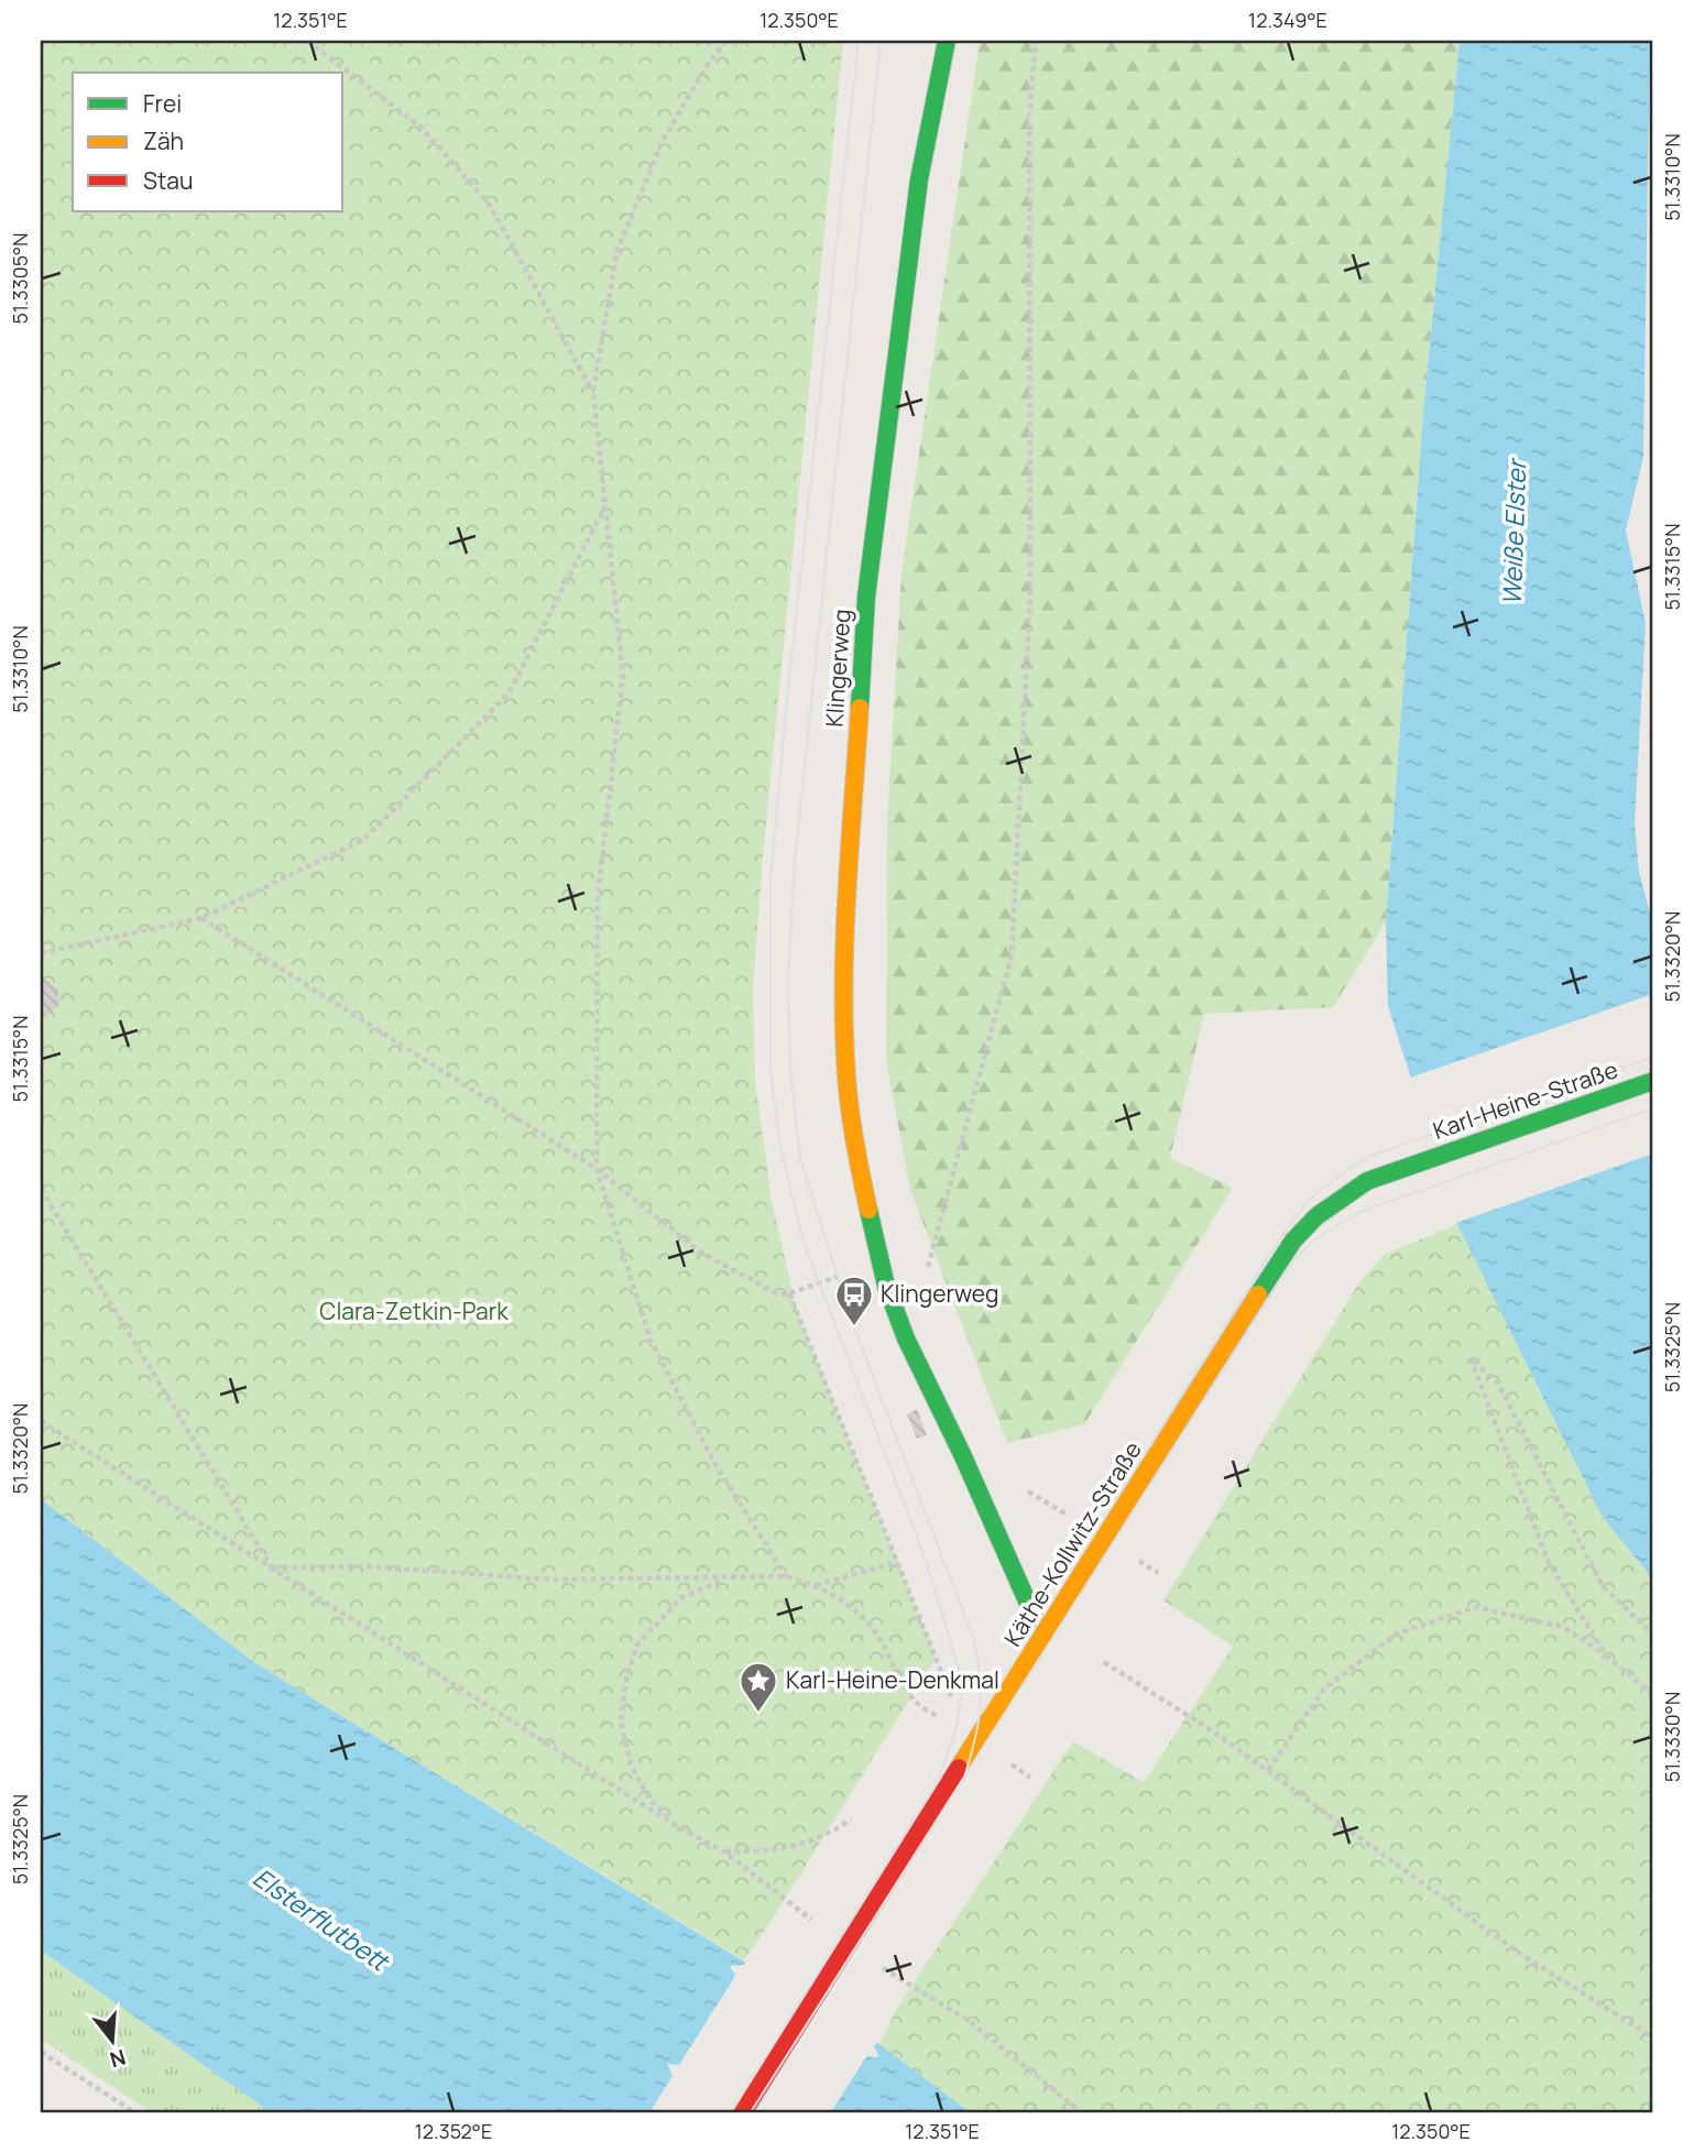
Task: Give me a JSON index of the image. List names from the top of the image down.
{
  "streets": {
    "main road": ["Klingerweg", "Karl-Heine-Straße", "Käthe-Kollwitz-Straße"]
  },
  "crossings": [
    ["Klingerweg", "Käthe-Kollwitz-Straße"],
    ["Karl-Heine-Straße", "Käthe-Kollwitz-Straße"]
  ],
  "water": ["Weiße Elster", "Elsterflutbett"],
  "parks": ["Clara-Zetkin-Park"],
  "places": {
    "bus stop": ["Klingerweg"],
    "place": ["Karl-Heine-Denkmal"]
  },
  "legend": ["Frei", "Zäh", "Stau"],
  "north": "bottom",
  "coordinates": [
    "12.351°E",
    "12.350°E",
    "12.349°E",
    "51.3310°N",
    "51.3305°N",
    "51.3315°N",
    "51.3320°N",
    "51.3325°N",
    "51.3330°N",
    "12.352°E"
  ]
}
